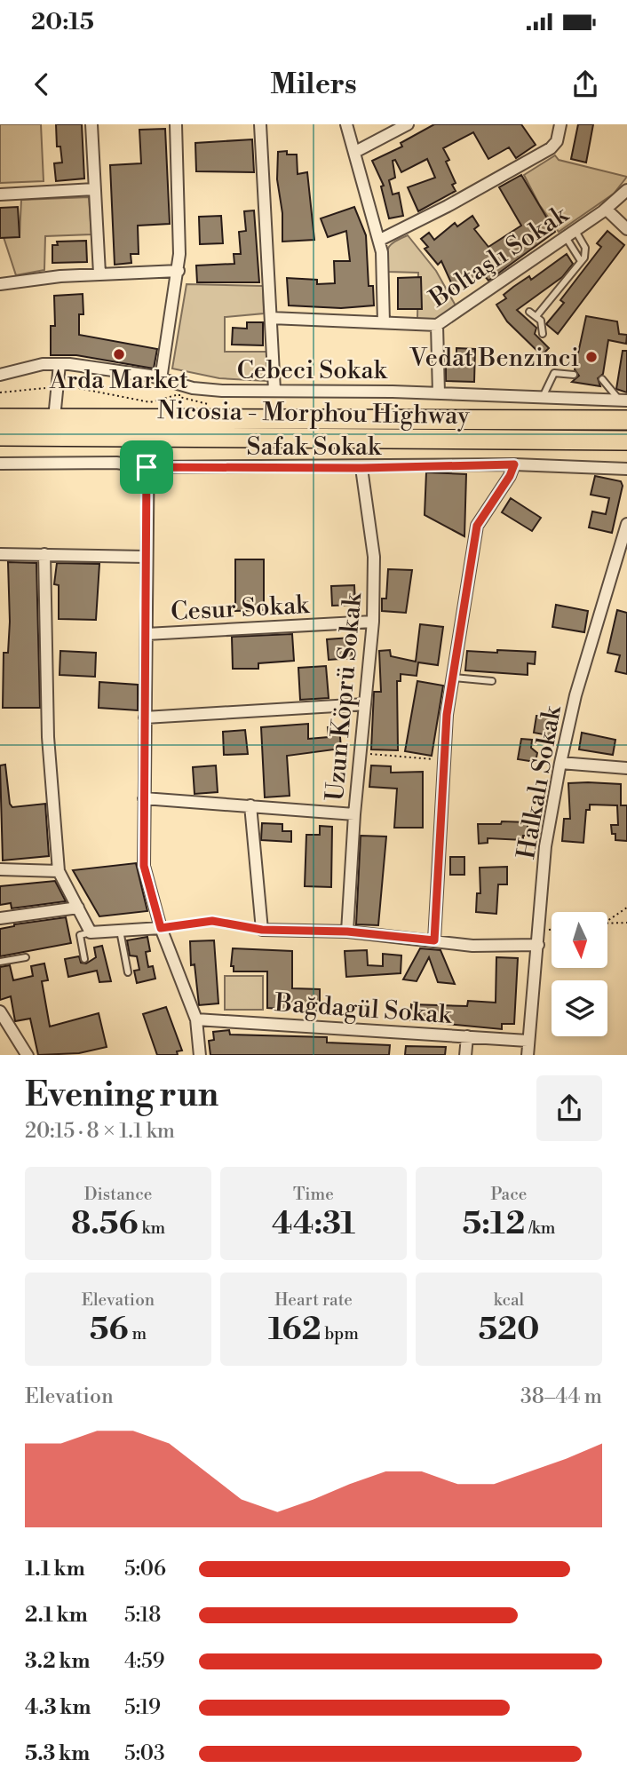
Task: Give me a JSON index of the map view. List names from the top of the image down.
{
  "streets": {
    "highway": ["Nicosia - Morphou Highway"],
    "street": [
      "Boltaşlı Sokak",
      "Cebeci Sokak",
      "Safak Sokak",
      "Cesur Sokak",
      "Uzun Köprü Sokak",
      "Halkalı Sokak",
      "Bağdagül Sokak"
    ]
  },
  "crossings": [
    ["Safak Sokak", "Uzun Köprü Sokak"],
    ["Cesur Sokak", "Uzun Köprü Sokak"],
    ["Halkalı Sokak", "Bağdagül Sokak"]
  ],
  "places": ["Arda Market", "Vedat Benzinci"],
  "north": "bottom",
  "page": {
    "status": "20:15",
    "header": "Milers",
    "heading": ["Evening run", "20:15 · 8 × 1.1 km"],
    "stats": [
      ["Distance", "8.56 km"],
      ["Time", "44:31"],
      ["Pace", "5:12 /km"],
      ["Elevation", "56 m"],
      ["Heart rate", "162 bpm"],
      ["kcal", "520"]
    ],
    "chart": ["Elevation", "38–44 m"],
    "list": [
      {
        "name": "1.1 km",
        "note": "5:06"
      },
      {
        "name": "2.1 km",
        "note": "5:18"
      },
      {
        "name": "3.2 km",
        "note": "4:59"
      },
      {
        "name": "4.3 km",
        "note": "5:19"
      },
      {
        "name": "5.3 km",
        "note": "5:03"
      }
    ]
  }
}
